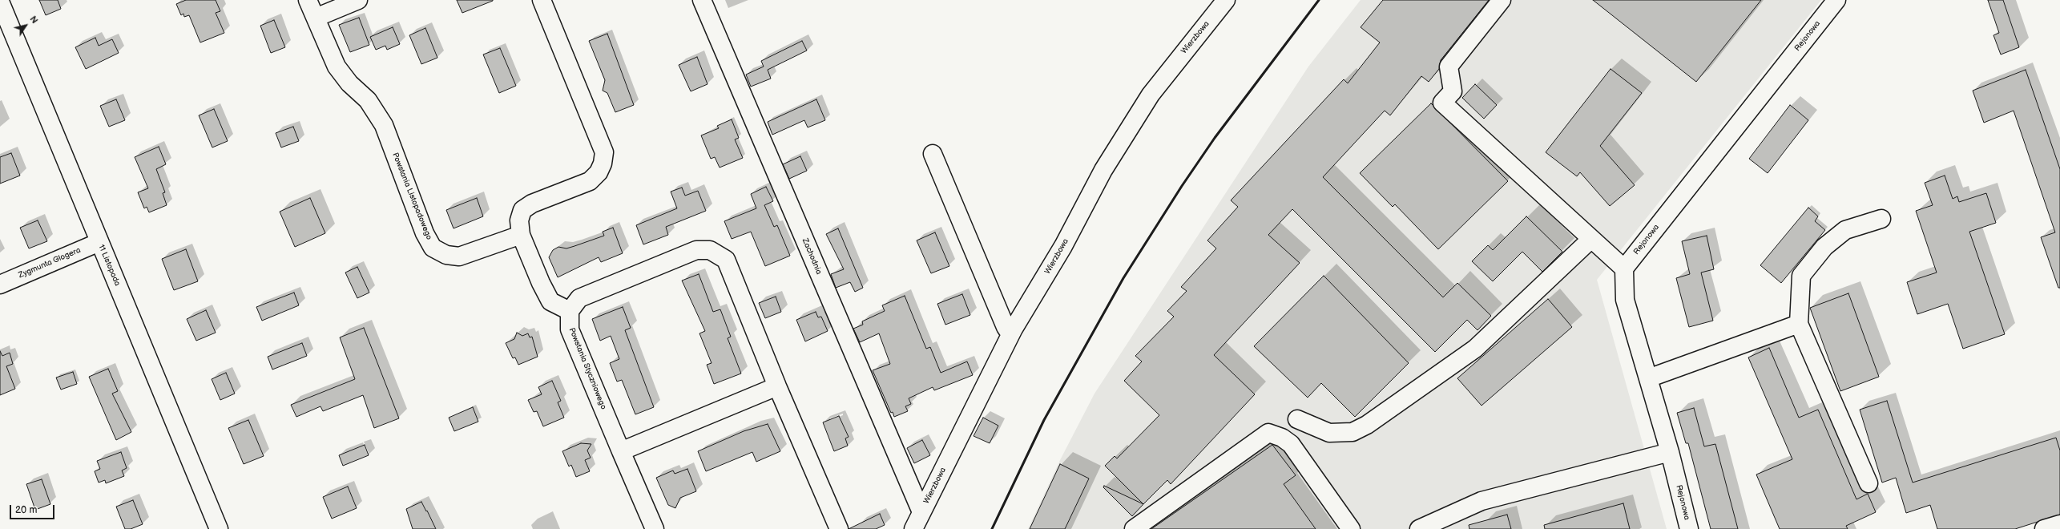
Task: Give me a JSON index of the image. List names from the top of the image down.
{
  "streets": {
    "street": [
      "Rejonowa",
      "Wierzbowa",
      "Powstania Listopadowego",
      "Zachodnia",
      "Zygmunta Glogera",
      "11 Listopada",
      "Powstania Styczniowego"
    ]
  },
  "crossings": [
    ["Wierzbowa", "Zachodnia"],
    ["Zygmunta Glogera", "11 Listopada"]
  ],
  "scale_bar": "20 m",
  "north": "top right"
}
